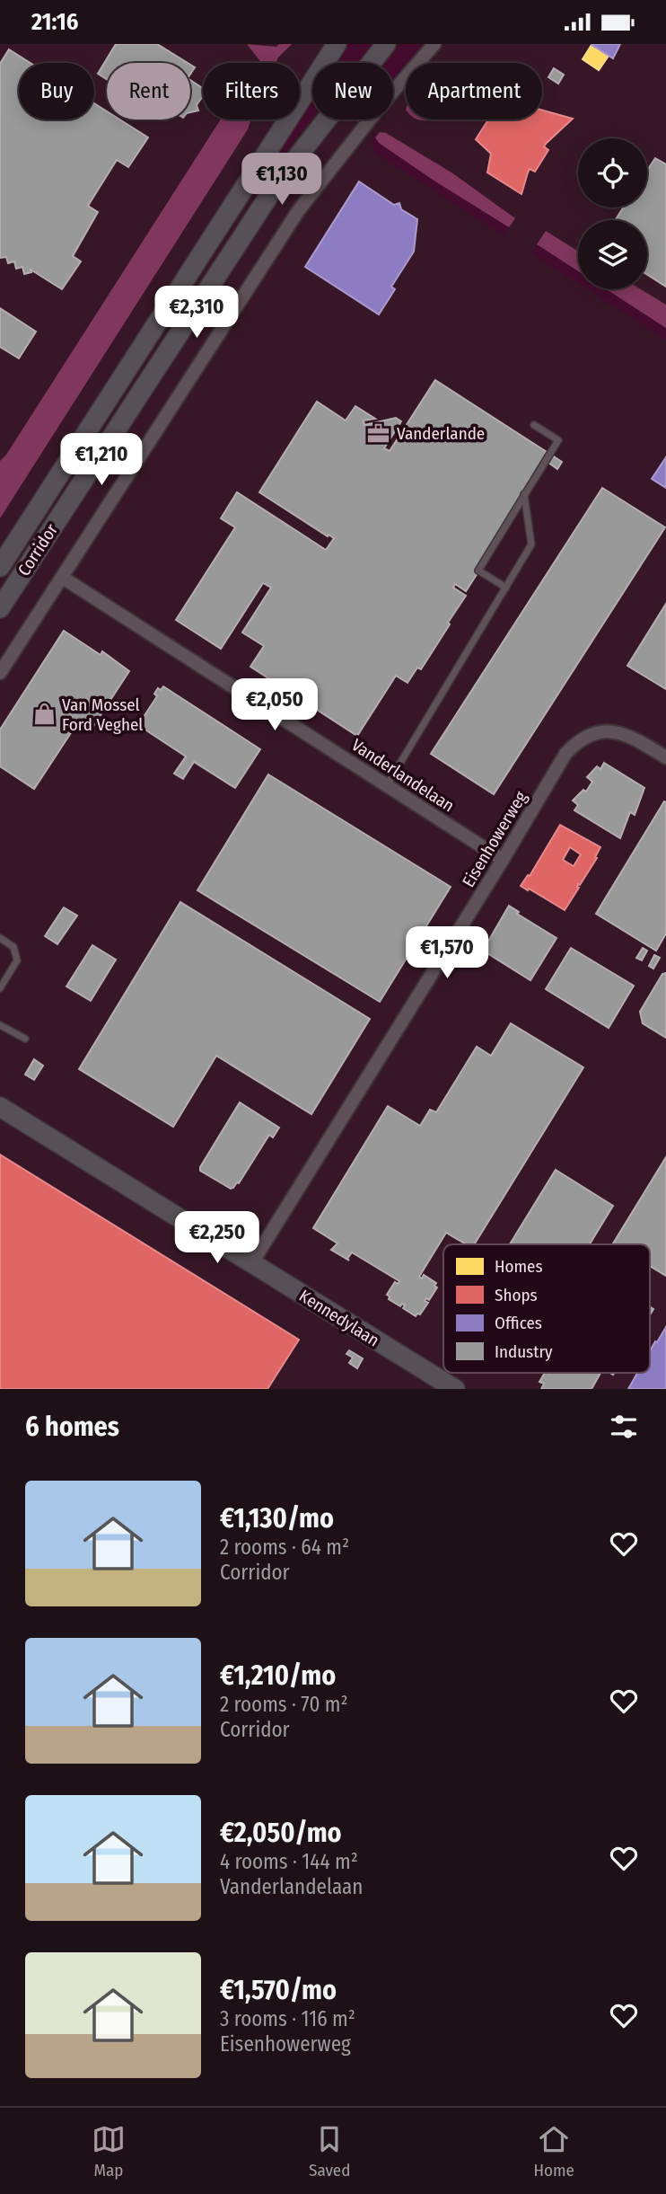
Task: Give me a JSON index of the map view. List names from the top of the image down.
{
  "streets": {
    "main road": ["Corridor", "Kennedylaan"],
    "street": ["Vanderlandelaan", "Eisenhowerweg"]
  },
  "crossings": [
    ["Corridor", "Vanderlandelaan"],
    ["Vanderlandelaan", "Eisenhowerweg"],
    ["Eisenhowerweg", "Kennedylaan"]
  ],
  "places": {
    "office": ["Vanderlande"],
    "shop": ["Van Mossel Ford Veghel"]
  },
  "legend": [
    "Homes",
    "Shops",
    "Offices",
    "Industry"
  ],
  "page": {
    "status": "21:16",
    "chip": [
      "Buy",
      "Rent",
      "Filters",
      "New",
      "Apartment"
    ],
    "price": [
      "€1,130",
      "€2,310",
      "€1,210",
      "€2,050",
      "€1,570",
      "€2,250"
    ],
    "heading": "6 homes",
    "list": [
      {
        "name": "€1,130/mo",
        "note": "2 rooms · 64 m² · Corridor"
      },
      {
        "name": "€1,210/mo",
        "note": "2 rooms · 70 m² · Corridor"
      },
      {
        "name": "€2,050/mo",
        "note": "4 rooms · 144 m² · Vanderlandelaan"
      },
      {
        "name": "€1,570/mo",
        "note": "3 rooms · 116 m² · Eisenhowerweg"
      }
    ],
    "tabs": ["Map", "Saved", "Home"]
  }
}
